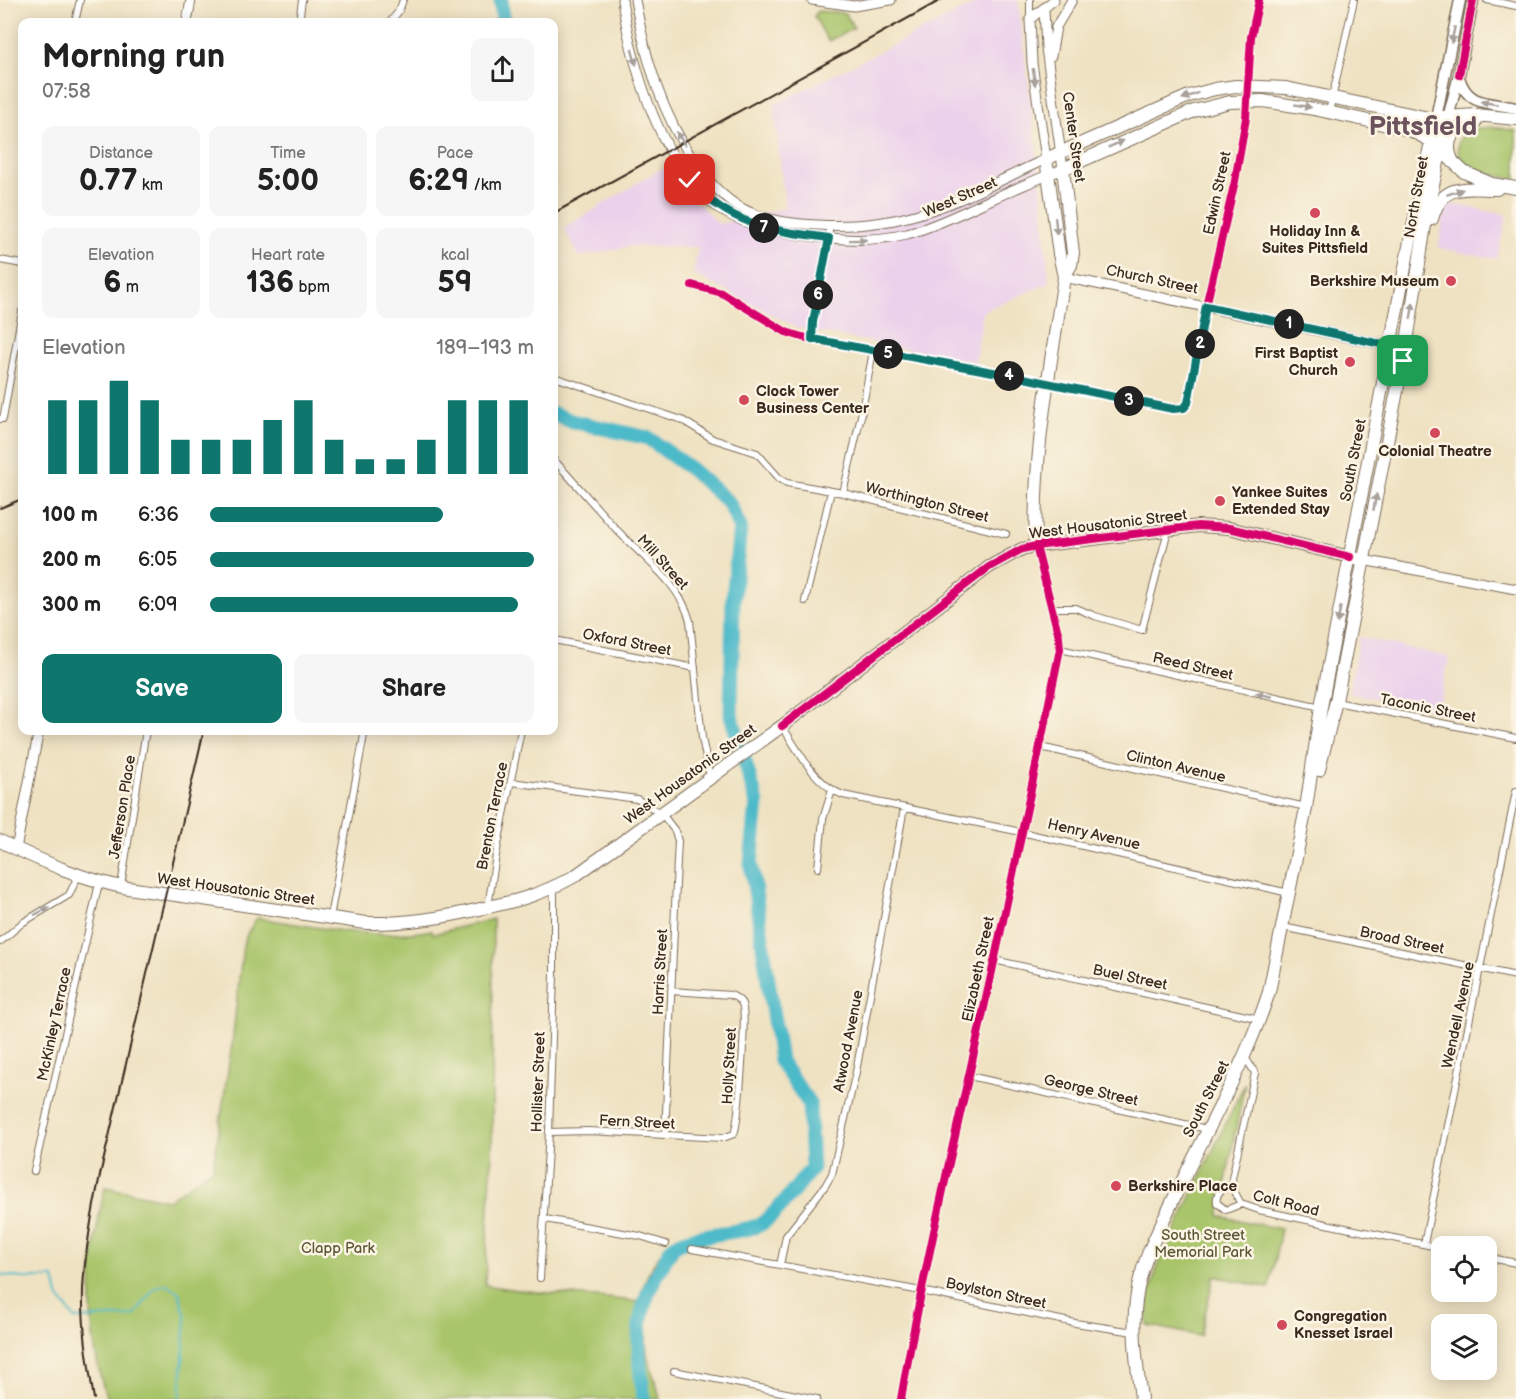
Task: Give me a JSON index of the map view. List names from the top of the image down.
{
  "streets": {
    "highway": [
      "Center Street",
      "West Street",
      "North Street",
      "South Street",
      "West Housatonic Street"
    ],
    "street": [
      "Edwin Street",
      "Church Street",
      "Worthington Street",
      "Mill Street",
      "Oxford Street",
      "Reed Street",
      "Taconic Street",
      "Clinton Avenue",
      "Jefferson Place",
      "Brenton Terrace",
      "Henry Avenue",
      "Broad Street",
      "Elizabeth Street",
      "Harris Street",
      "Buel Street",
      "Wendell Avenue",
      "McKinley Terrace",
      "Atwood Avenue",
      "Holly Street",
      "Hollister Street",
      "George Street",
      "Fern Street",
      "Colt Road",
      "Boylston Street"
    ]
  },
  "crossings": [
    ["Center Street", "Edwin Street"],
    ["Center Street", "West Street"],
    ["Center Street", "Church Street"],
    ["Center Street", "West Housatonic Street"],
    ["Center Street", "Elizabeth Street"],
    ["Edwin Street", "West Street"],
    ["Edwin Street", "Church Street"],
    ["West Street", "North Street"],
    ["West Street", "South Street"],
    ["North Street", "South Street"],
    ["Church Street", "South Street"],
    ["South Street", "West Housatonic Street"],
    ["South Street", "Reed Street"],
    ["South Street", "Taconic Street"],
    ["South Street", "Clinton Avenue"],
    ["South Street", "Henry Avenue"],
    ["South Street", "Broad Street"],
    ["South Street", "Buel Street"],
    ["South Street", "George Street"],
    ["South Street", "Boylston Street"],
    ["West Housatonic Street", "Mill Street"],
    ["West Housatonic Street", "Jefferson Place"],
    ["West Housatonic Street", "Brenton Terrace"],
    ["West Housatonic Street", "Henry Avenue"],
    ["West Housatonic Street", "Elizabeth Street"],
    ["West Housatonic Street", "Harris Street"],
    ["West Housatonic Street", "McKinley Terrace"],
    ["West Housatonic Street", "Hollister Street"],
    ["Mill Street", "Oxford Street"],
    ["Reed Street", "Elizabeth Street"],
    ["Clinton Avenue", "Elizabeth Street"],
    ["Henry Avenue", "Elizabeth Street"],
    ["Henry Avenue", "Atwood Avenue"],
    ["Broad Street", "Wendell Avenue"],
    ["Elizabeth Street", "Buel Street"],
    ["Elizabeth Street", "George Street"],
    ["Elizabeth Street", "Boylston Street"],
    ["Harris Street", "Holly Street"],
    ["Harris Street", "Fern Street"],
    ["Wendell Avenue", "Colt Road"],
    ["Atwood Avenue", "Boylston Street"],
    ["Holly Street", "Fern Street"],
    ["Hollister Street", "Fern Street"]
  ],
  "one_way": ["Reed Street"],
  "districts": ["Pittsfield"],
  "parks": ["South Street Memorial Park", "Clapp Park"],
  "places": [
    "Holiday Inn & Suites Pittsfield",
    "Berkshire Museum",
    "First Baptist Church",
    "Clock Tower Business Center",
    "Colonial Theatre",
    "Yankee Suites Extended Stay",
    "Berkshire Place",
    "Congregation Knesset Israel"
  ],
  "page": {
    "heading": ["Morning run", "07:58"],
    "stats": [
      ["Distance", "0.77 km"],
      ["Time", "5:00"],
      ["Pace", "6:29 /km"],
      ["Elevation", "6 m"],
      ["Heart rate", "136 bpm"],
      ["kcal", "59"]
    ],
    "pins": [
      "7",
      "6",
      "1",
      "2",
      "5",
      "4",
      "3"
    ],
    "chart": ["Elevation", "189–193 m"],
    "list": [
      {
        "name": "100 m",
        "note": "6:36"
      },
      {
        "name": "200 m",
        "note": "6:05"
      },
      {
        "name": "300 m",
        "note": "6:09"
      }
    ],
    "buttons": ["Save", "Share"]
  }
}
